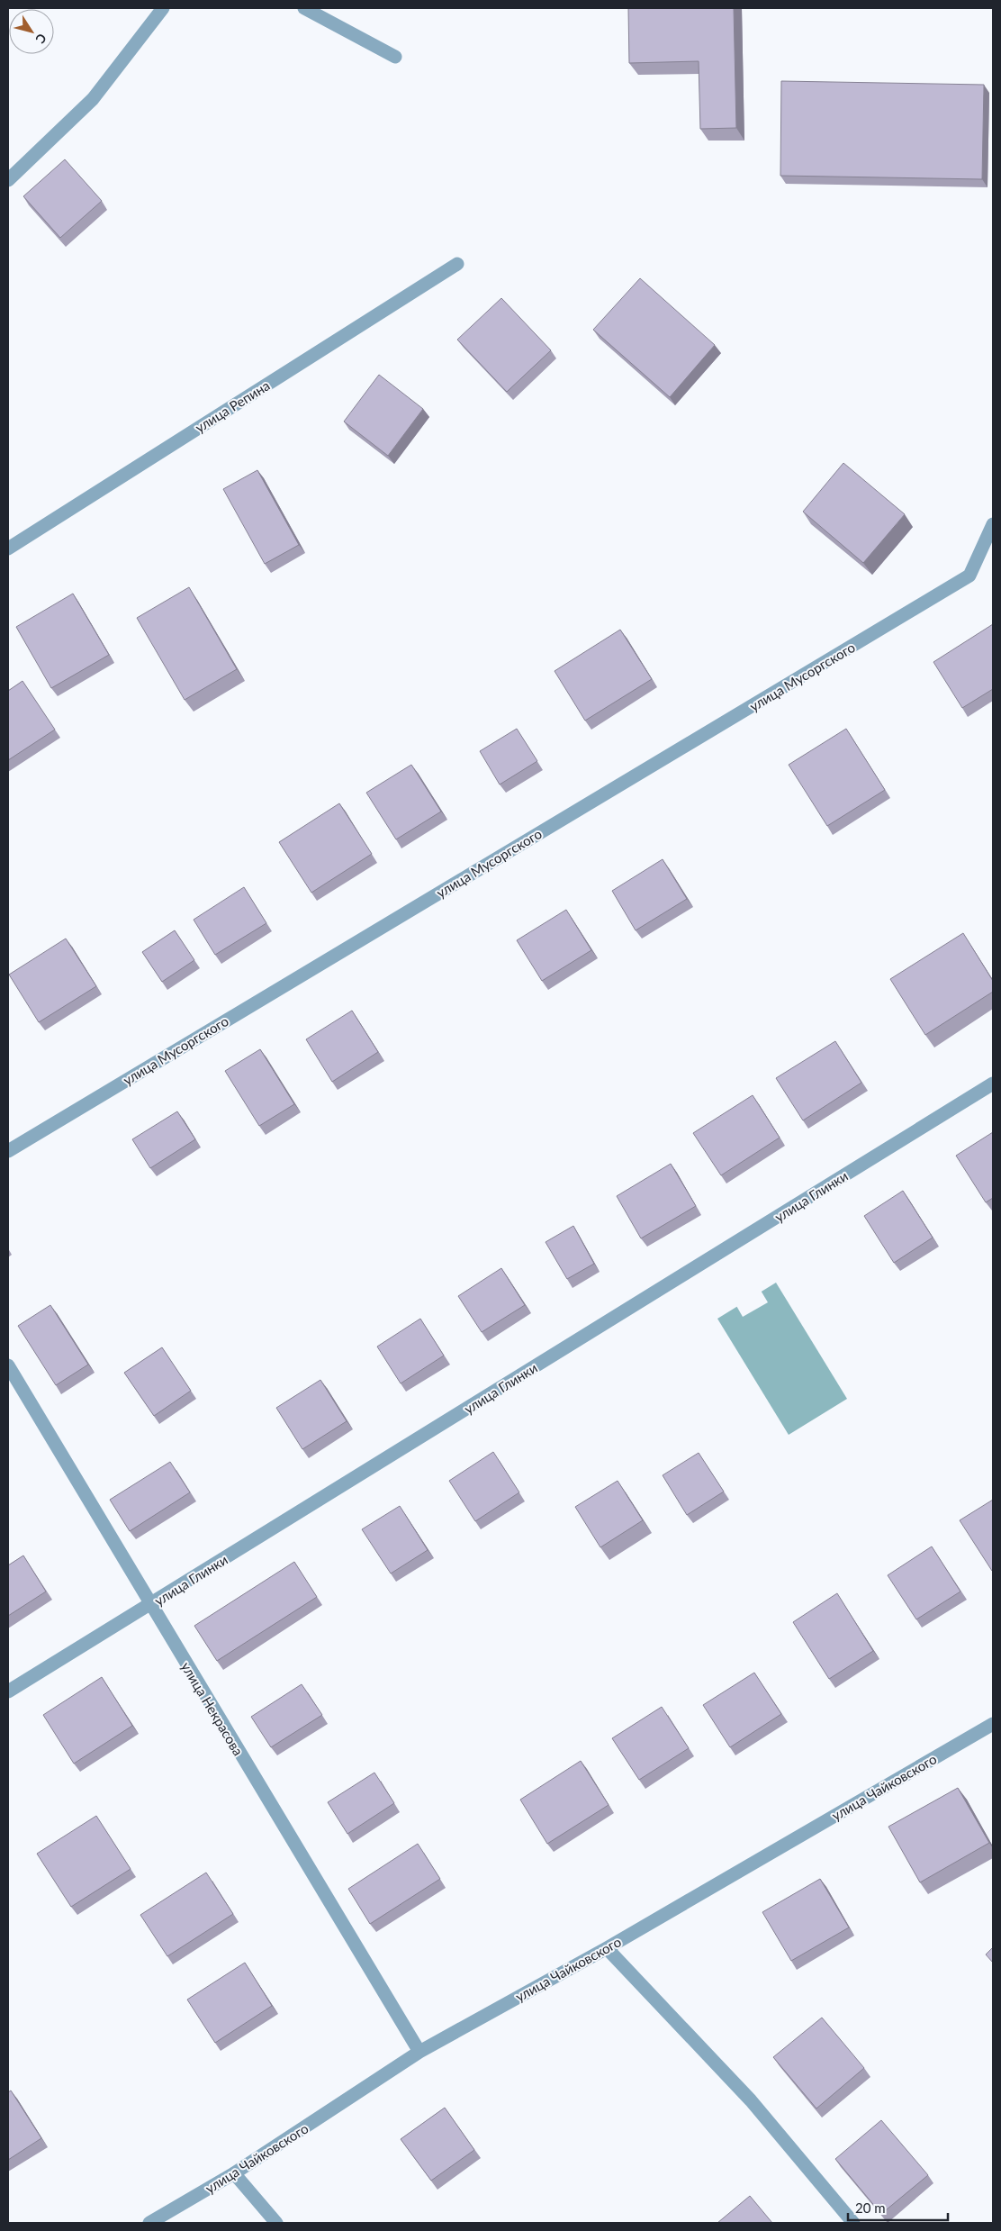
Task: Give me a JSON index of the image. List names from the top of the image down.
{
  "streets": {
    "street": [
      "улица Репина",
      "улица Мусоргского",
      "улица Глинки",
      "улица Некрасова",
      "улица Чайковского"
    ]
  },
  "crossings": [
    ["улица Глинки", "улица Некрасова"],
    ["улица Некрасова", "улица Чайковского"]
  ],
  "scale_bar": "20 m",
  "north": "bottom right"
}
